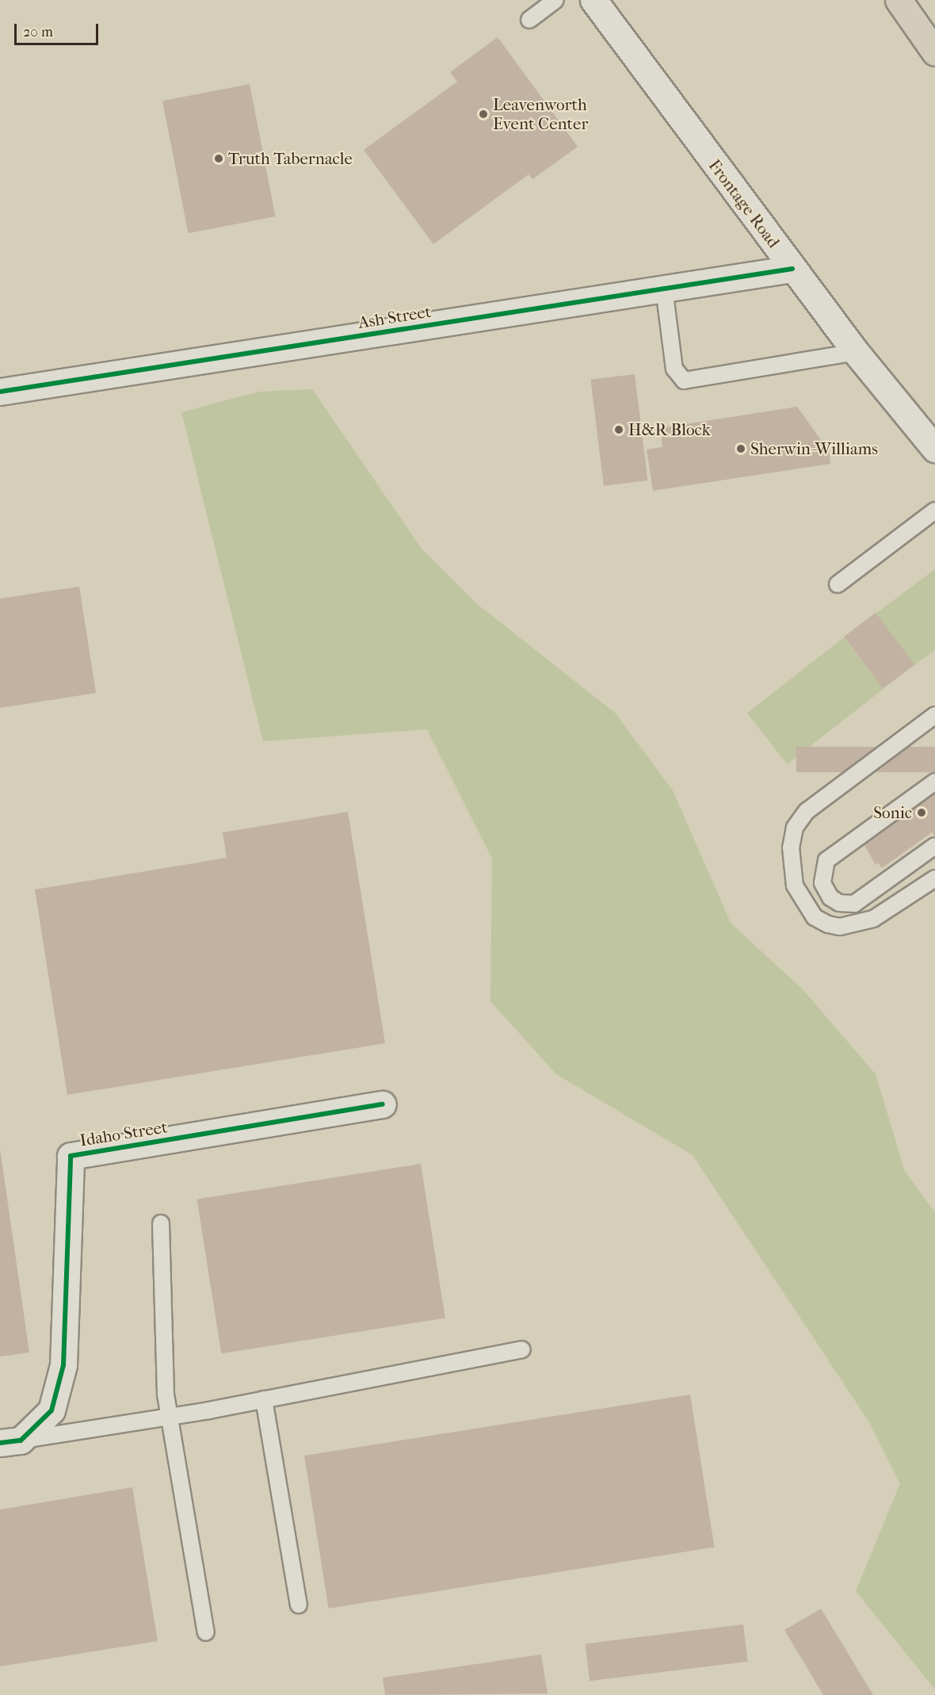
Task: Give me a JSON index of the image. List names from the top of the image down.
{
  "streets": {
    "street": ["Frontage Road", "Ash Street", "Idaho Street"]
  },
  "crossings": [
    ["Frontage Road", "Ash Street"]
  ],
  "places": [
    "Leavenworth Event Center",
    "Truth Tabernacle",
    "H&R Block",
    "Sherwin-Williams",
    "Sonic"
  ],
  "scale_bar": "20 m"
}
